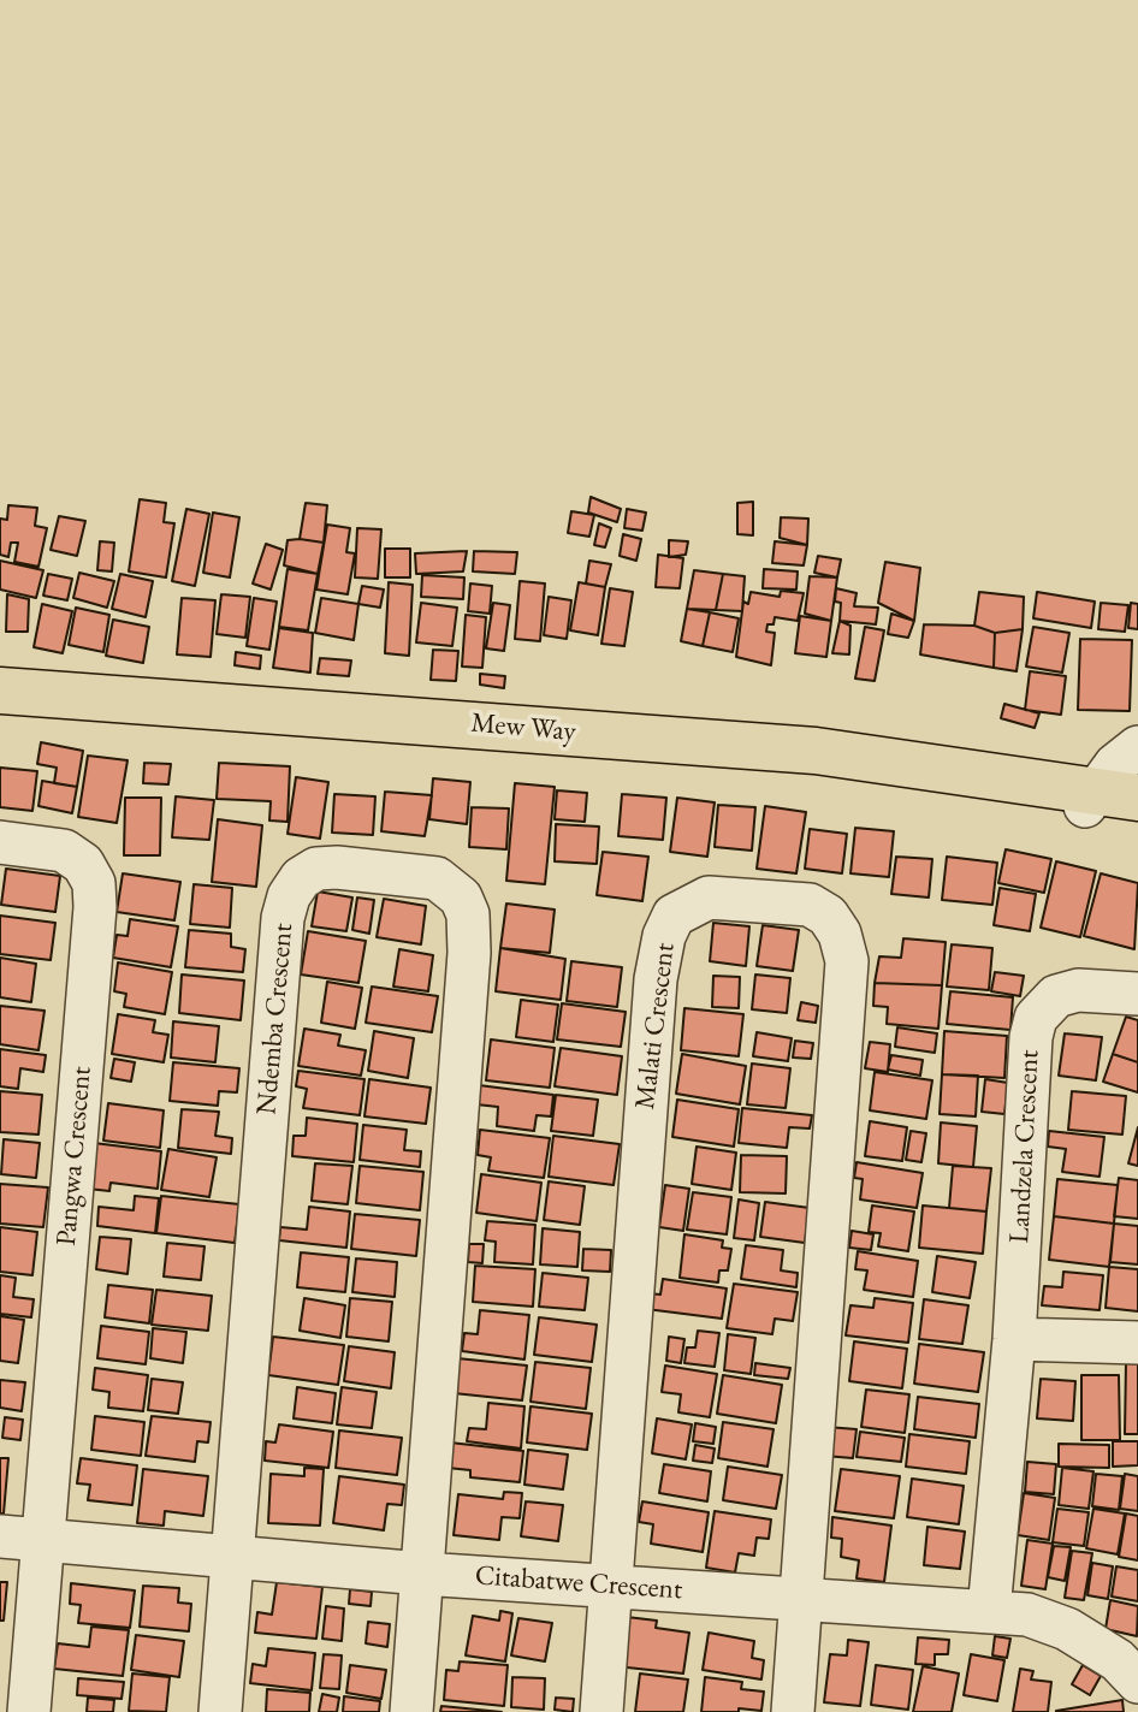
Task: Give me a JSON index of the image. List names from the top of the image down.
{
  "streets": {
    "main road": ["Mew Way"],
    "street": [
      "Ndemba Crescent",
      "Malati Crescent",
      "Landzela Crescent",
      "Pangwa Crescent",
      "Citabatwe Crescent"
    ]
  },
  "crossings": [
    ["Ndemba Crescent", "Citabatwe Crescent"],
    ["Malati Crescent", "Citabatwe Crescent"],
    ["Landzela Crescent", "Citabatwe Crescent"],
    ["Pangwa Crescent", "Citabatwe Crescent"]
  ]
}
